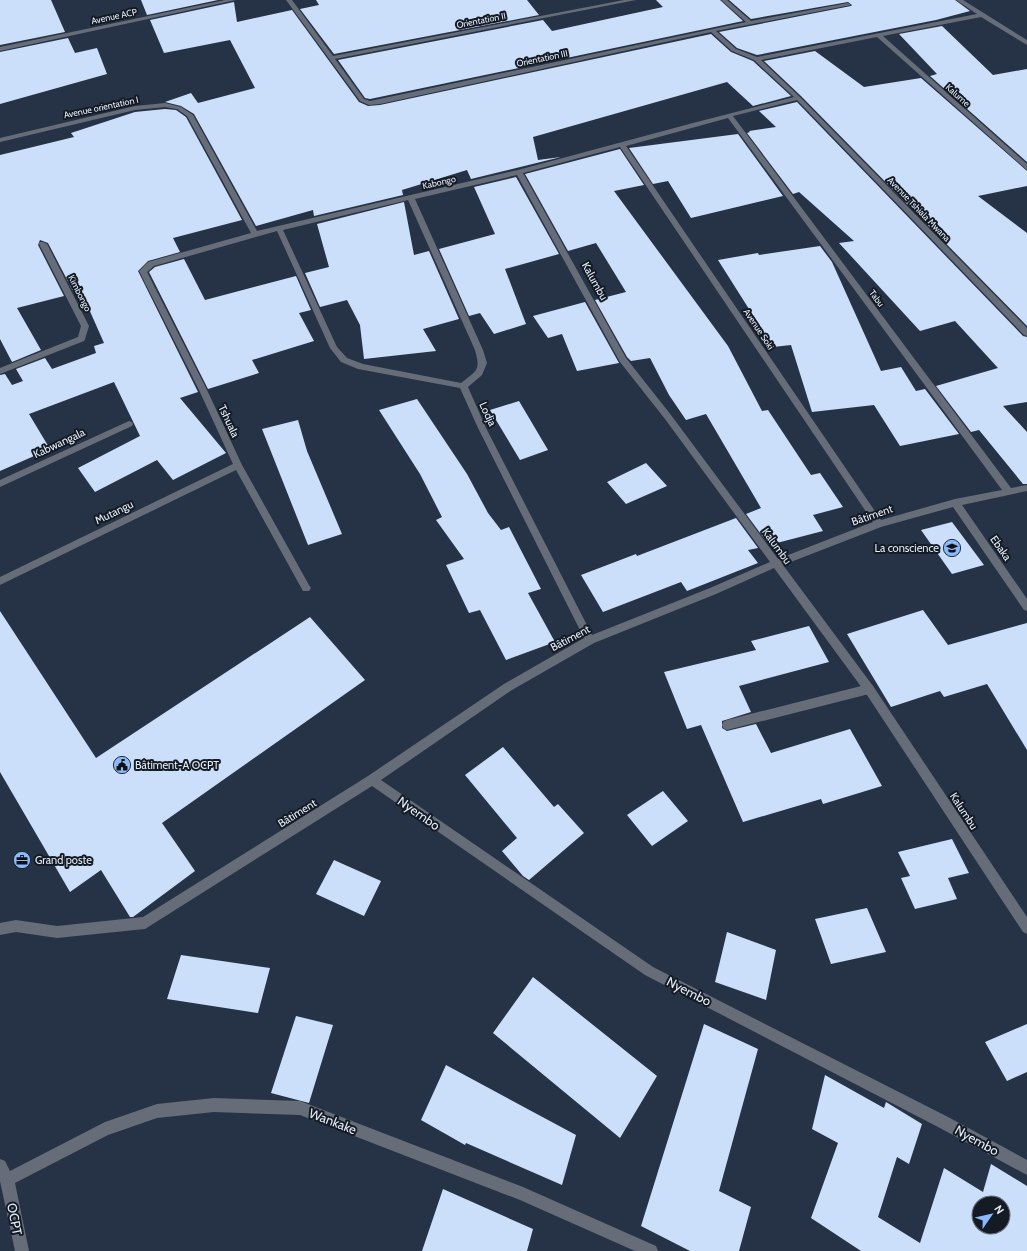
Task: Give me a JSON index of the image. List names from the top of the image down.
{
  "streets": {
    "street": [
      "Avenue ACP",
      "Orientation II",
      "Orientation III",
      "Kalume",
      "Avenue orientation I",
      "Kabongo",
      "Avenue Tshiala Mwana",
      "Kalumbu",
      "Kimbongo",
      "Tabu",
      "Avenue Soki",
      "Lodja",
      "Tshuala",
      "Kabwangala",
      "Mutangu",
      "Bâtiment",
      "Ebaka",
      "Nyembo",
      "Wankake",
      "OCPT"
    ]
  },
  "crossings": [
    ["Orientation II", "Orientation III"],
    ["Avenue orientation I", "Kabongo"],
    ["Kabongo", "Avenue Tshiala Mwana"],
    ["Kabongo", "Kalumbu"],
    ["Kabongo", "Tabu"],
    ["Kabongo", "Avenue Soki"],
    ["Kabongo", "Tshuala"],
    ["Kalumbu", "Bâtiment"],
    ["Tabu", "Bâtiment"],
    ["Avenue Soki", "Bâtiment"],
    ["Lodja", "Bâtiment"],
    ["Tshuala", "Mutangu"],
    ["Bâtiment", "Ebaka"],
    ["Bâtiment", "Nyembo"],
    ["Wankake", "OCPT"]
  ],
  "places": {
    "school or university": ["La conscience"],
    "public building": ["Bâtiment-A OCPT"],
    "office": ["Grand poste"]
  },
  "north": "top right"
}
